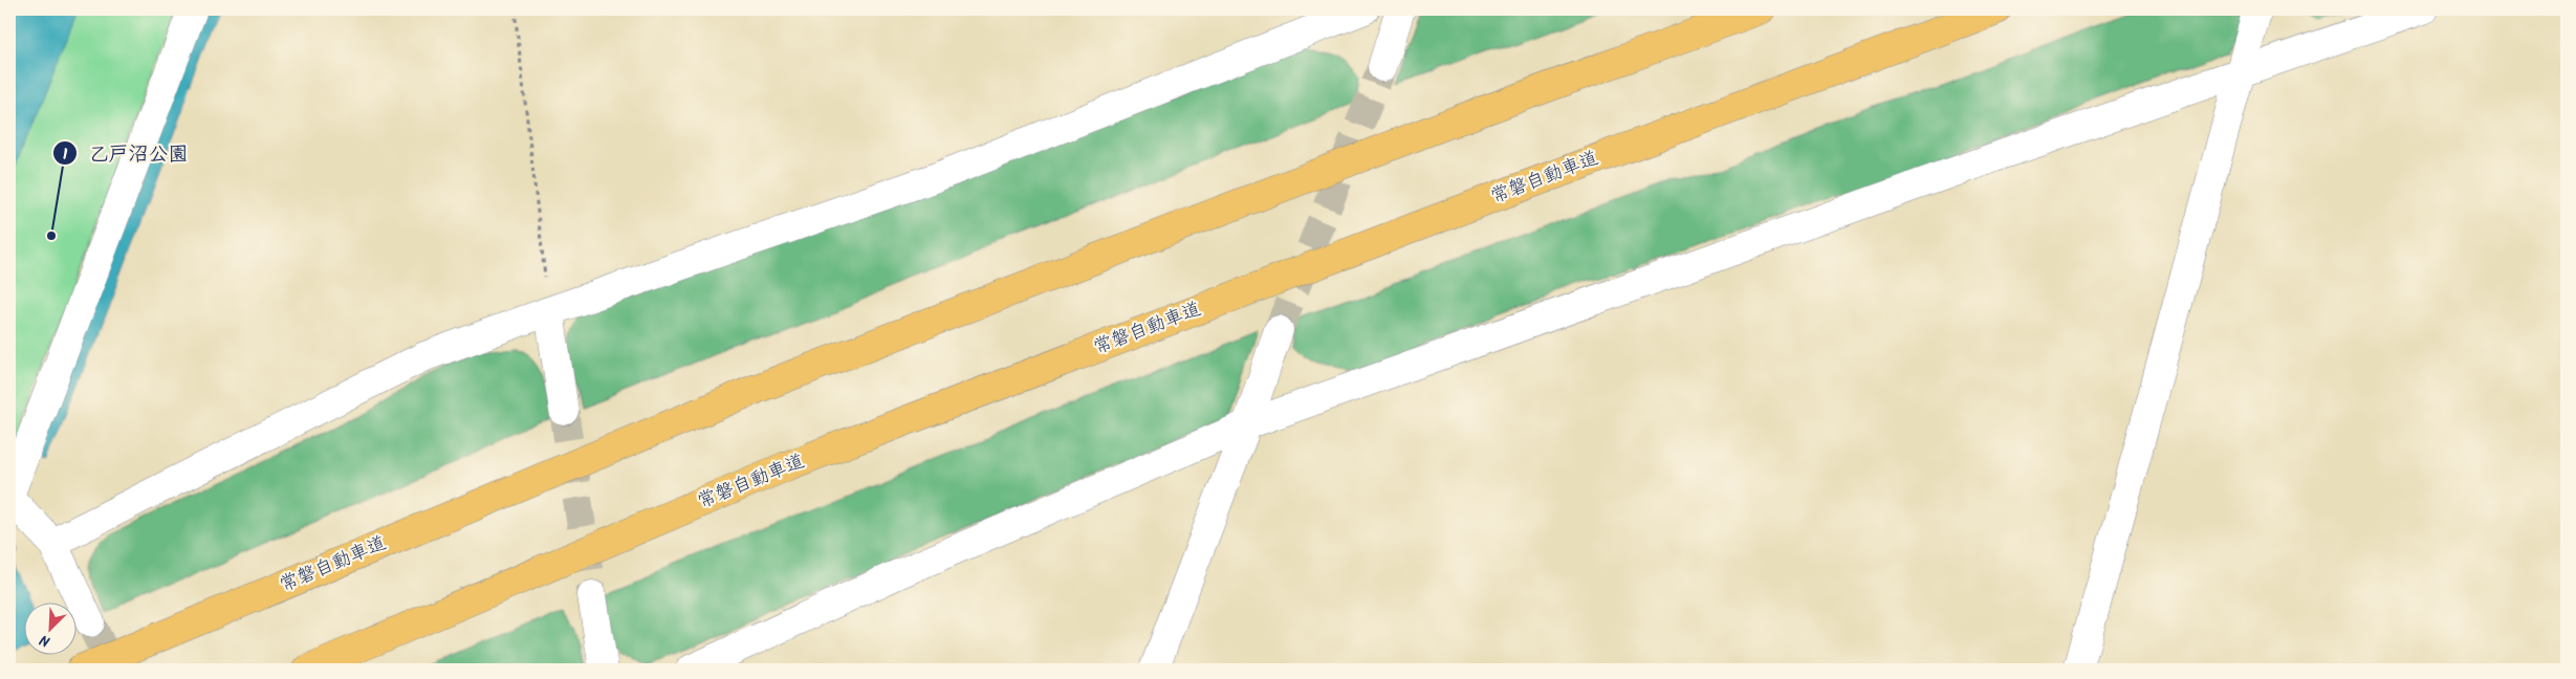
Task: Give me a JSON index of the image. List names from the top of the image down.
{
  "streets": {
    "highway": ["常磐自動車道"]
  },
  "places": ["乙戸沼公園"],
  "north": "bottom left"
}
